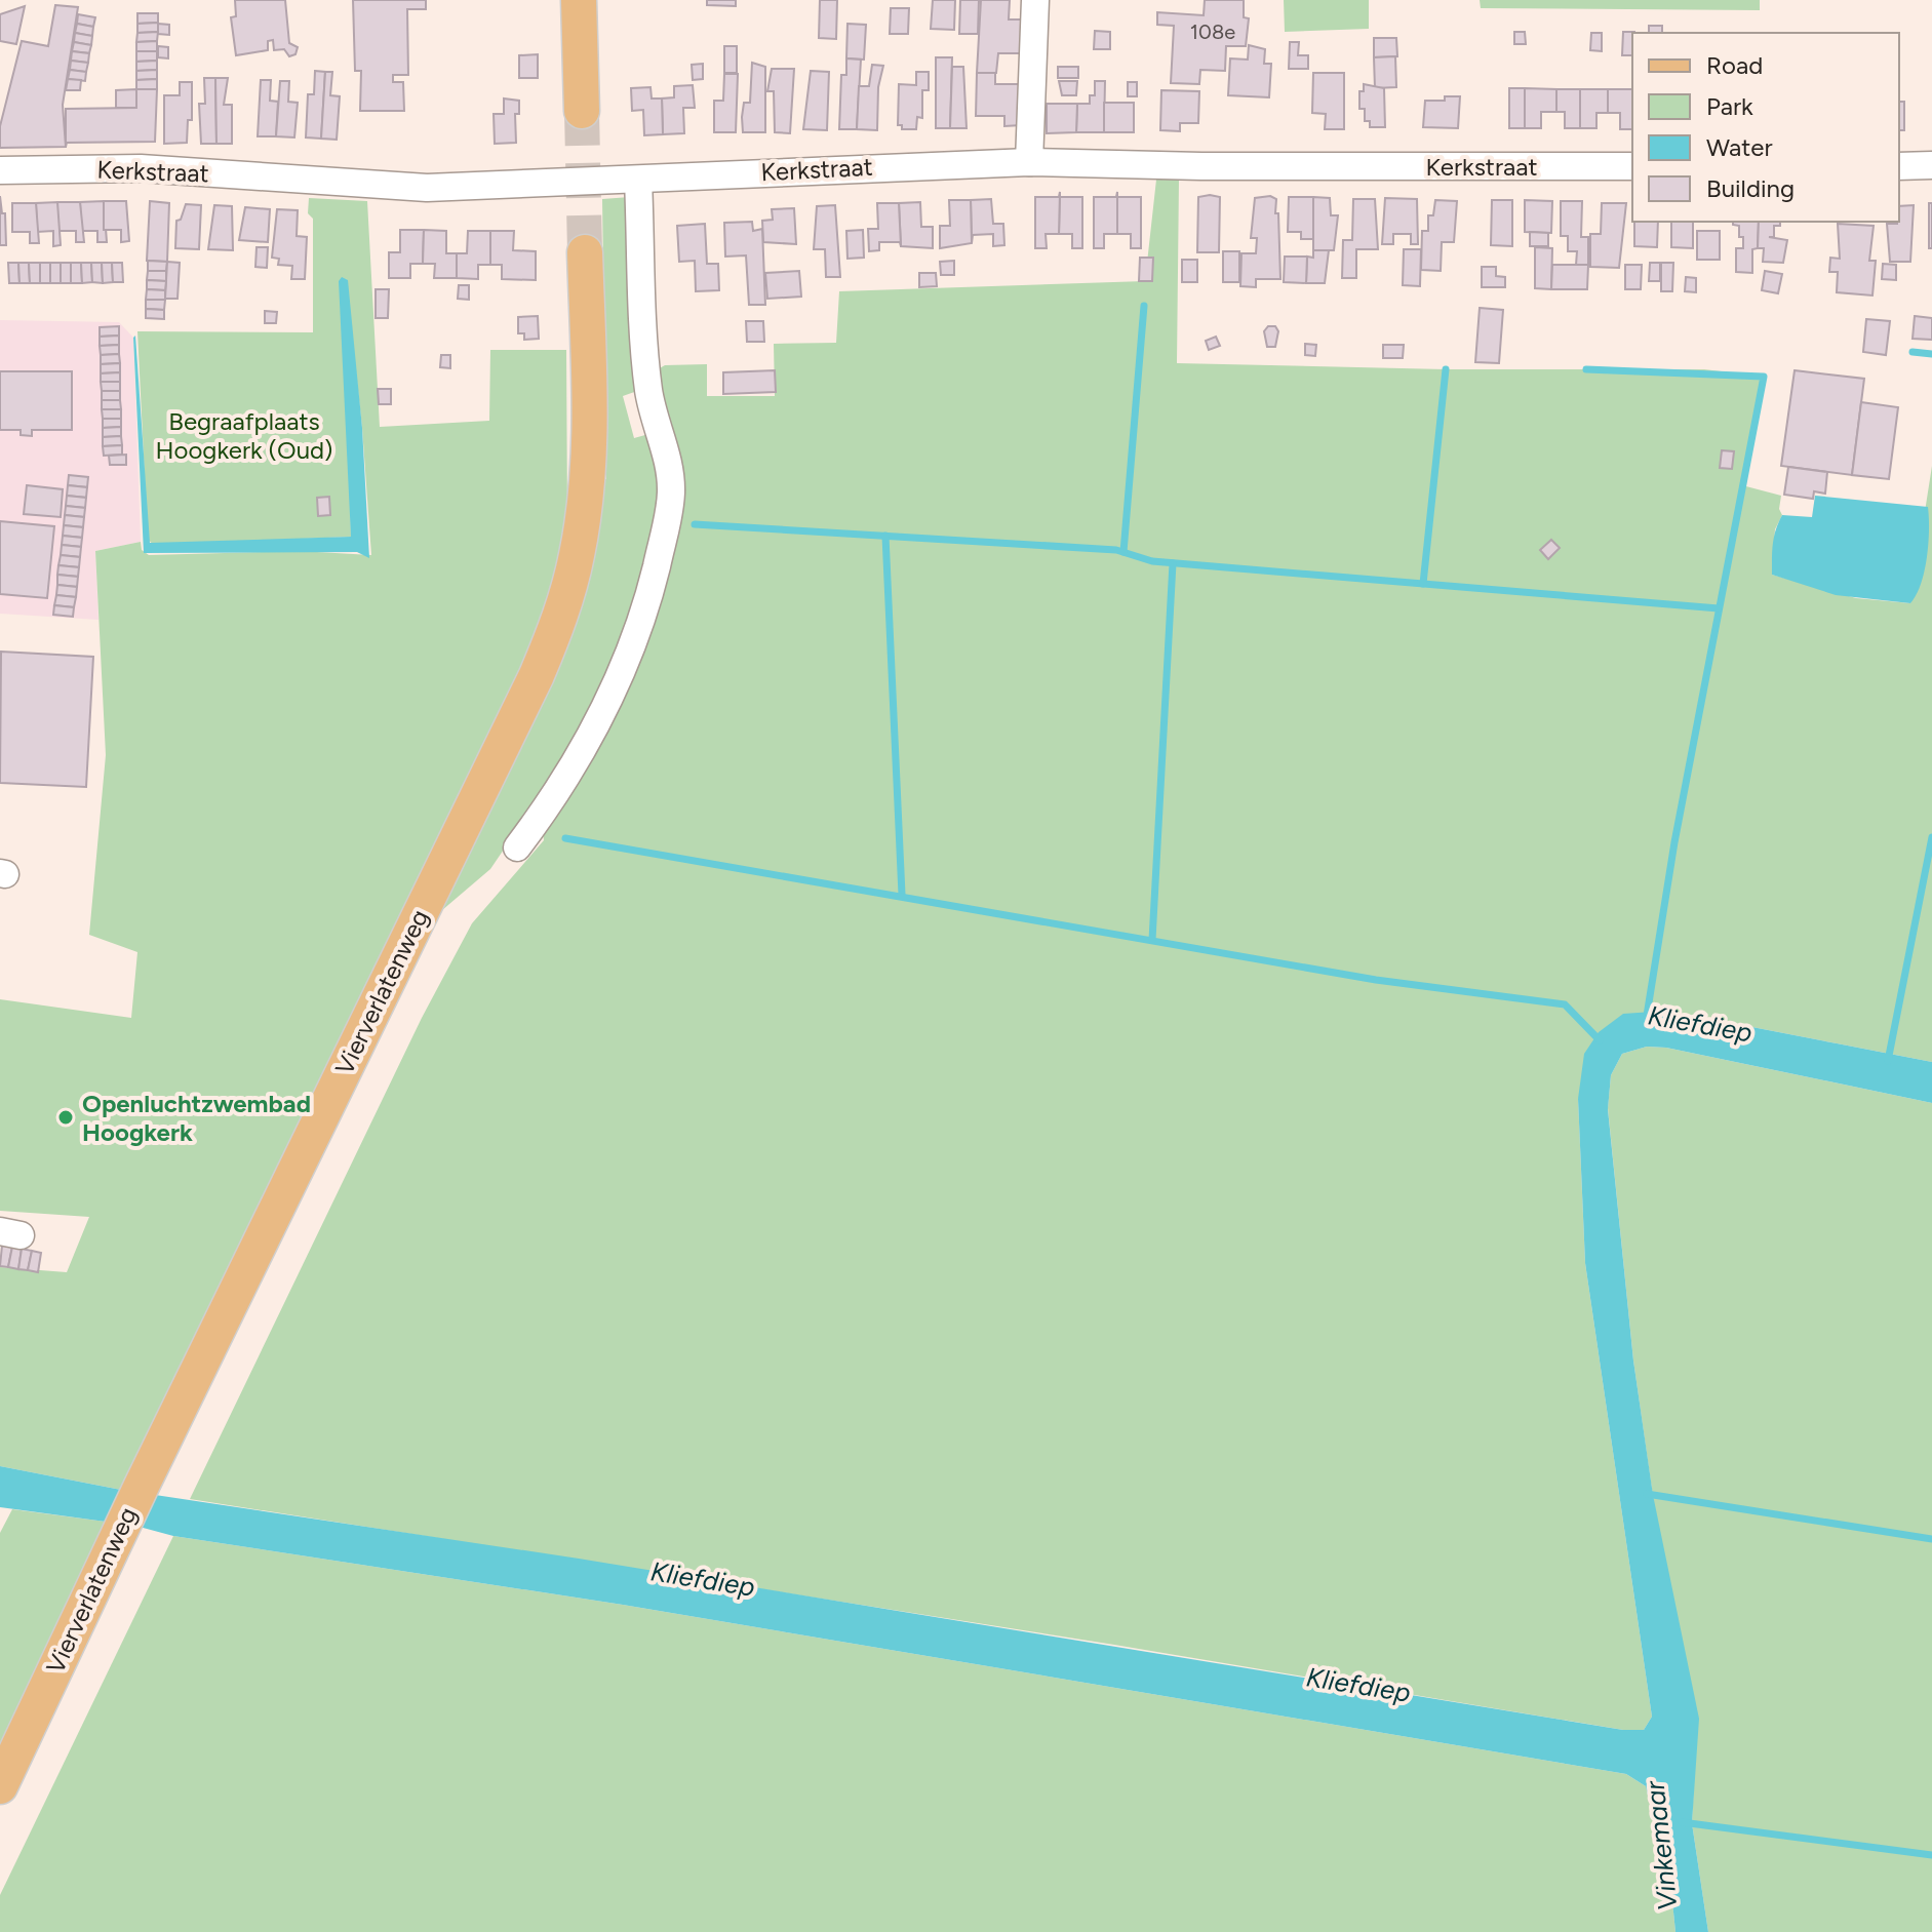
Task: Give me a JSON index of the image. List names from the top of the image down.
{
  "streets": {
    "main road": ["Vierverlatenweg"],
    "street": ["Kerkstraat"]
  },
  "water": ["Kliefdiep", "Vinkemaar"],
  "parks": ["Begraafplaats Hoogkerk (Oud)"],
  "places": ["Openluchtzwembad Hoogkerk"],
  "house_numbers": ["108e"],
  "legend": [
    "Road",
    "Park",
    "Water",
    "Building"
  ]
}
